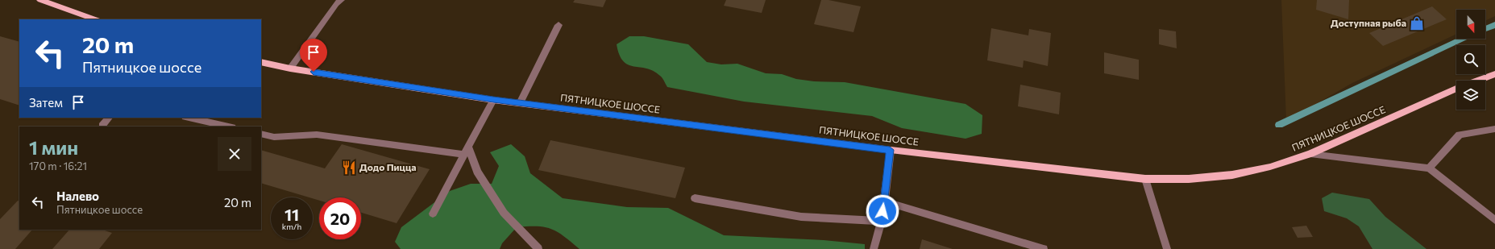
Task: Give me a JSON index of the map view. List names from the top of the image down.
{
  "streets": {
    "main road": ["ПЯТНИЦКОЕ ШОССЕ"]
  },
  "places": {
    "shop": ["Доступная рыба"],
    "restaurant": ["Додо Пицца"]
  },
  "north": "bottom",
  "page": {
    "turn": ["20 m", "Пятницкое шоссе"],
    "then": "Затем",
    "heading": ["1 мин", "170 m · 16:21"],
    "list": [
      {
        "name": "Налево",
        "note": "Пятницкое шоссе",
        "value": "20 m"
      }
    ],
    "speed": "11 km/h",
    "limit": "20"
  }
}
